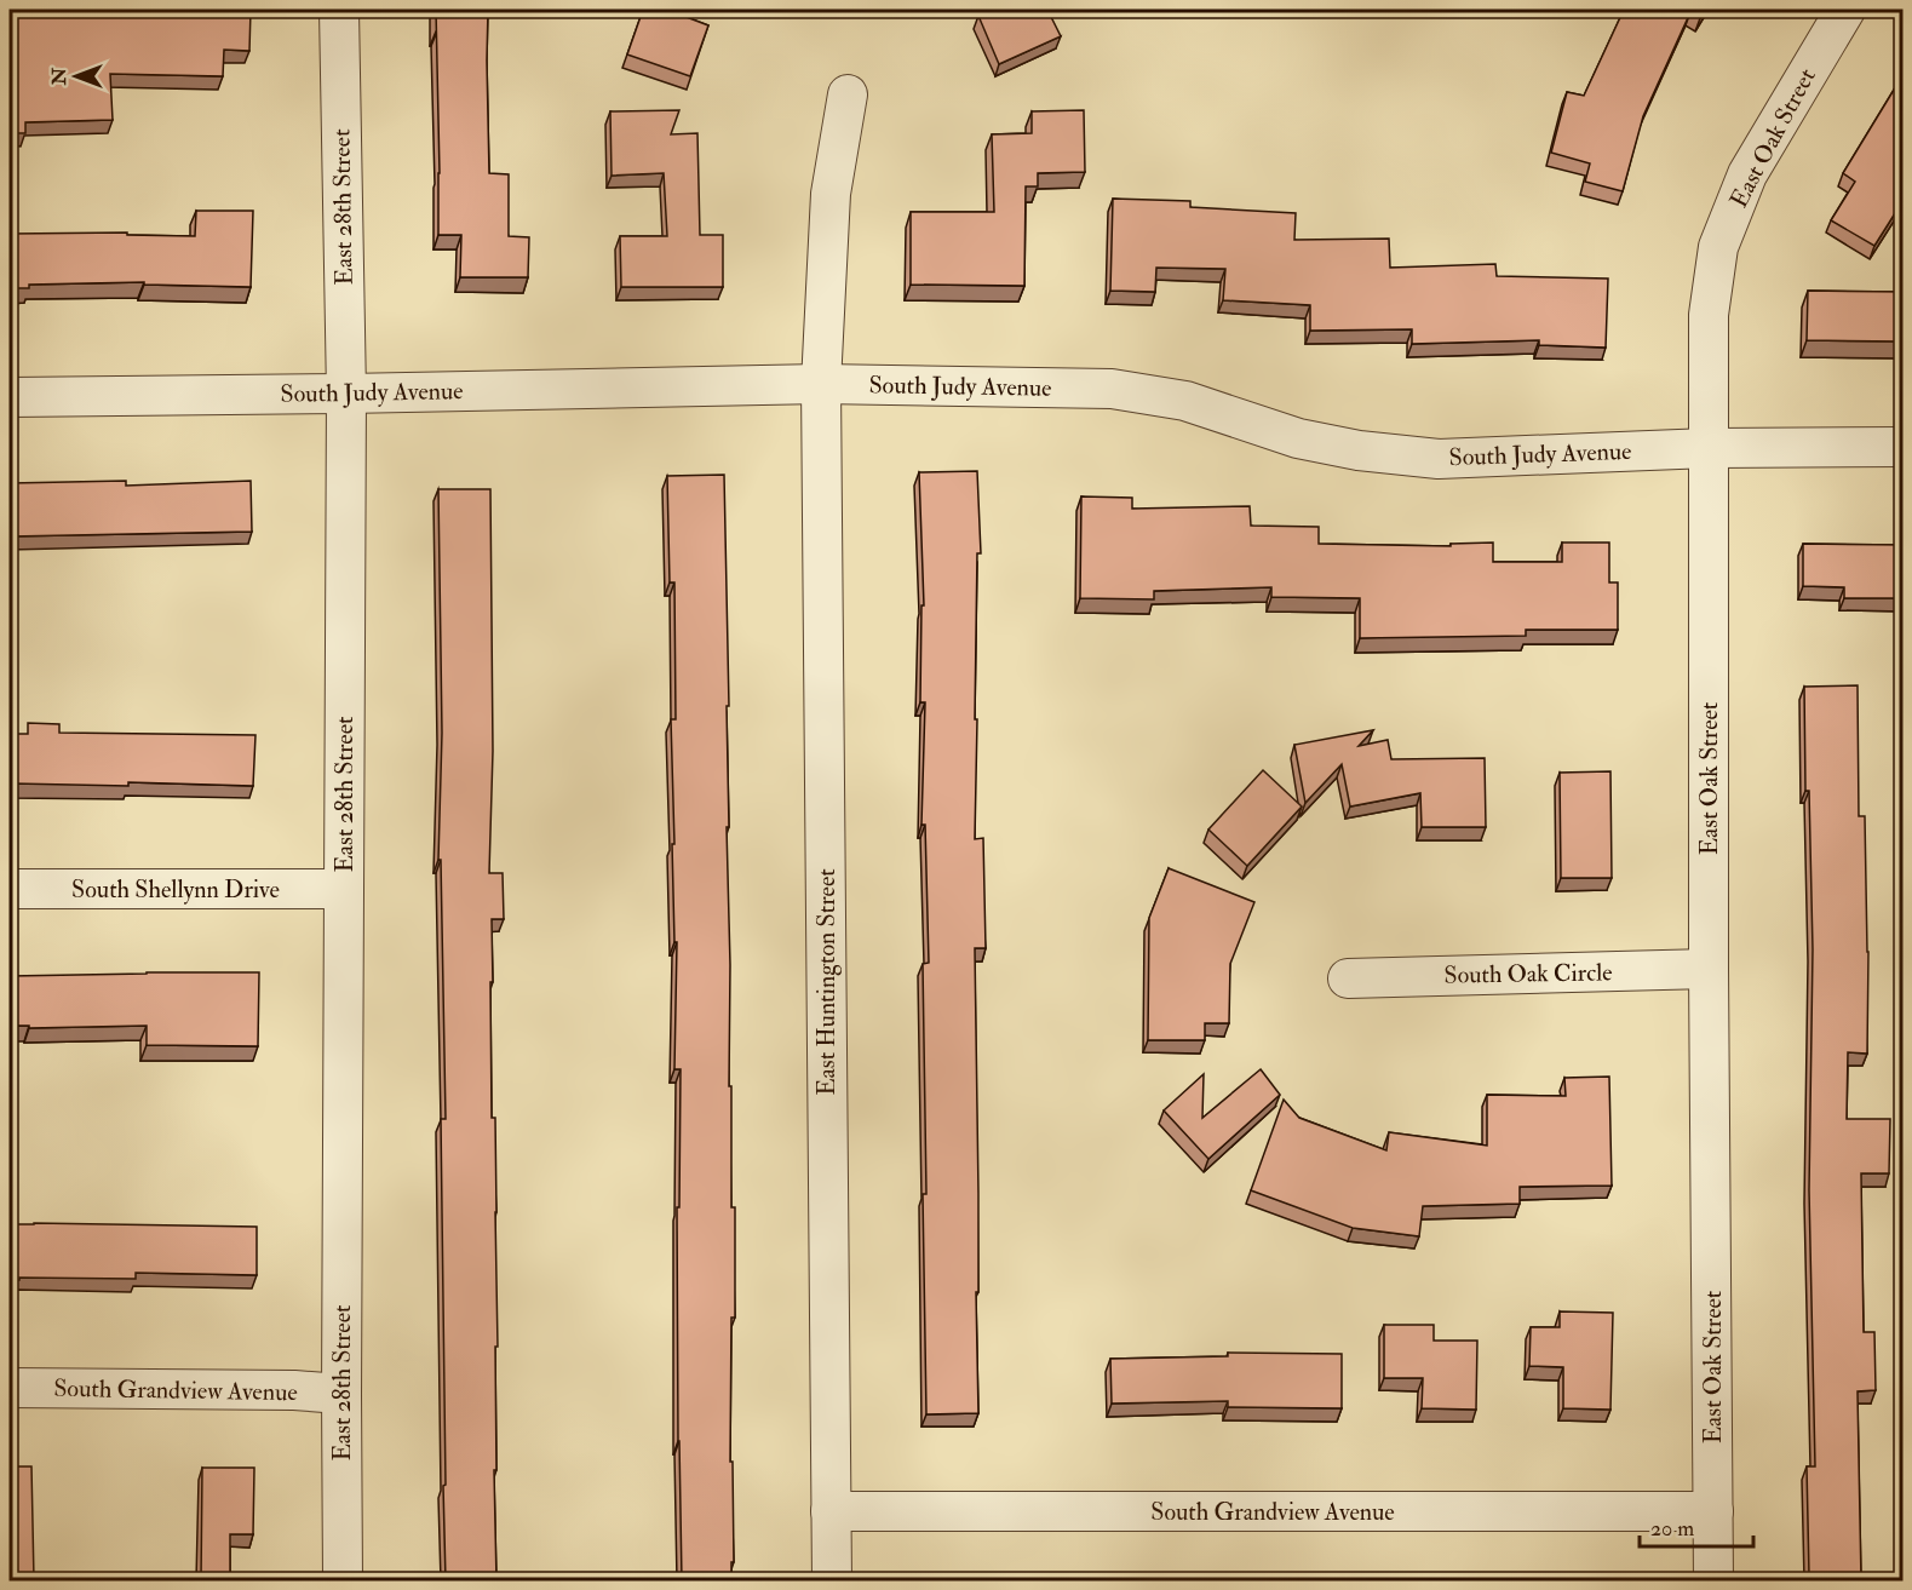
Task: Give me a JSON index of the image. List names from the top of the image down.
{
  "streets": {
    "street": [
      "East Oak Street",
      "East 28th Street",
      "South Judy Avenue",
      "South Shellynn Drive",
      "South Oak Circle",
      "East Huntington Street",
      "South Grandview Avenue"
    ]
  },
  "crossings": [
    ["East Oak Street", "South Judy Avenue"],
    ["East Oak Street", "South Oak Circle"],
    ["East Oak Street", "South Grandview Avenue"],
    ["East 28th Street", "South Judy Avenue"],
    ["East 28th Street", "South Shellynn Drive"],
    ["East 28th Street", "South Grandview Avenue"],
    ["South Judy Avenue", "East Huntington Street"],
    ["East Huntington Street", "South Grandview Avenue"]
  ],
  "scale_bar": "20 m",
  "north": "left"
}
